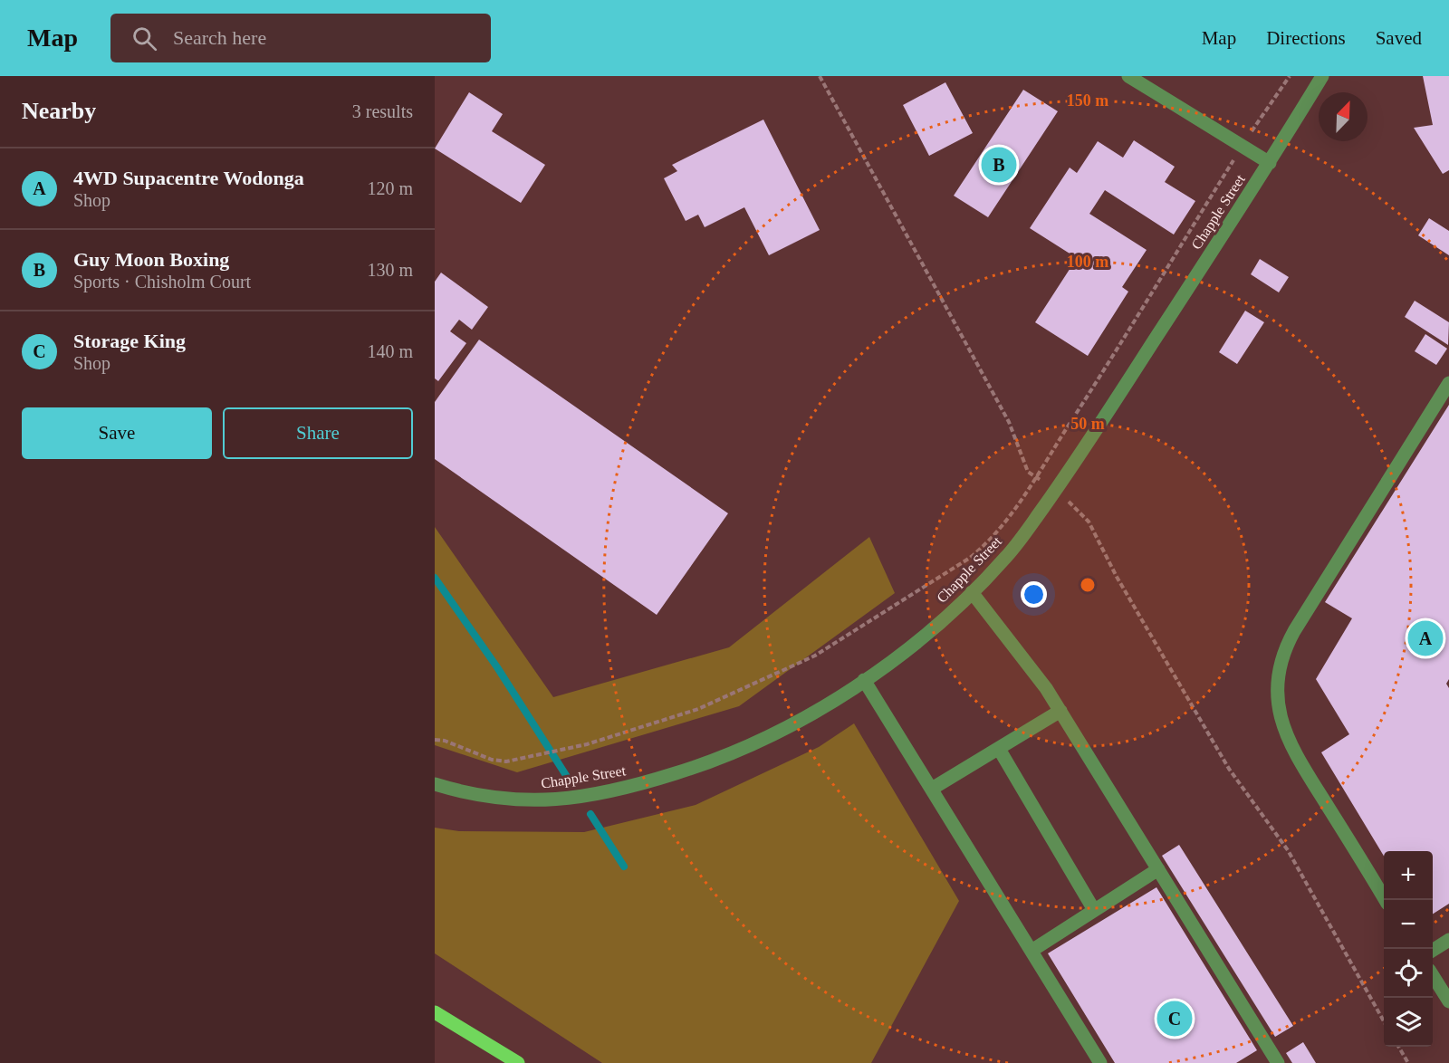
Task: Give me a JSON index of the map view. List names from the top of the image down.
{
  "streets": {
    "street": ["Chapple Street"]
  },
  "north": "top right",
  "page": {
    "header": "Map",
    "search": "Search here",
    "nav": ["Map", "Directions", "Saved"],
    "heading": ["Nearby", "3 results"],
    "pins": ["B", "A", "C"],
    "list": [
      {
        "mark": "A",
        "name": "4WD Supacentre Wodonga",
        "note": "Shop",
        "value": "120 m"
      },
      {
        "mark": "B",
        "name": "Guy Moon Boxing",
        "note": "Sports · Chisholm Court",
        "value": "130 m"
      },
      {
        "mark": "C",
        "name": "Storage King",
        "note": "Shop",
        "value": "140 m"
      }
    ],
    "buttons": ["Save", "Share"],
    "map_buttons": ["+", "−"]
  },
  "rings": ["150 m", "100 m", "50 m"]
}
